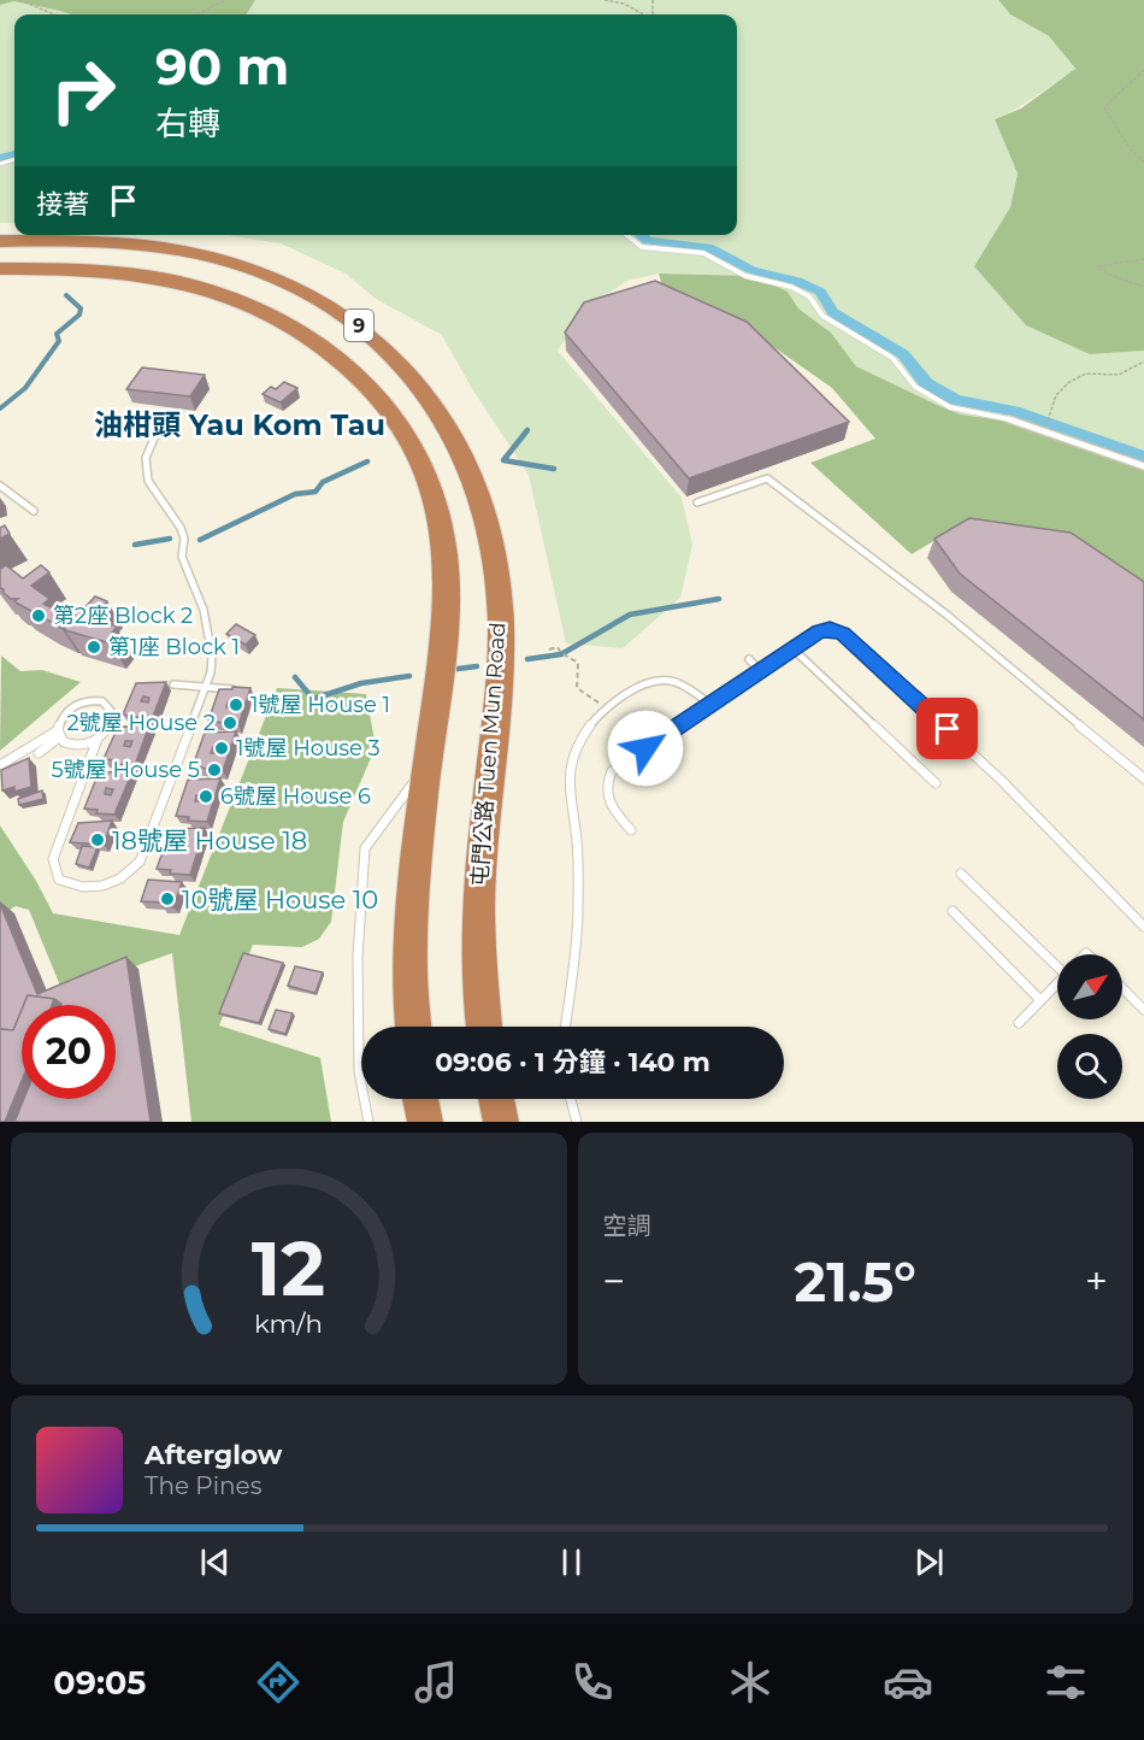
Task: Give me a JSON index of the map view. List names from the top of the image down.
{
  "streets": {
    "highway": ["9", "屯門公路 Tuen Mun Road"]
  },
  "districts": ["油柑頭 Yau Kom Tau"],
  "places": [
    "第2座 Block 2",
    "第1座 Block 1",
    "1號屋 House 1",
    "2號屋 House 2",
    "1號屋 House 3",
    "5號屋 House 5",
    "6號屋 House 6",
    "18號屋 House 18",
    "10號屋 House 10"
  ],
  "north": "top right",
  "page": {
    "turn": ["90 m", "右轉"],
    "then": "接著",
    "limit": "20",
    "trip": "09:06 · 1 分鐘 · 140 m",
    "tile": "空調",
    "heat": ["−", "21.5°", "+"],
    "song": ["Afterglow", "The Pines"],
    "tabs": "09:05",
    "gauge": ["12", "km/h"]
  }
}
